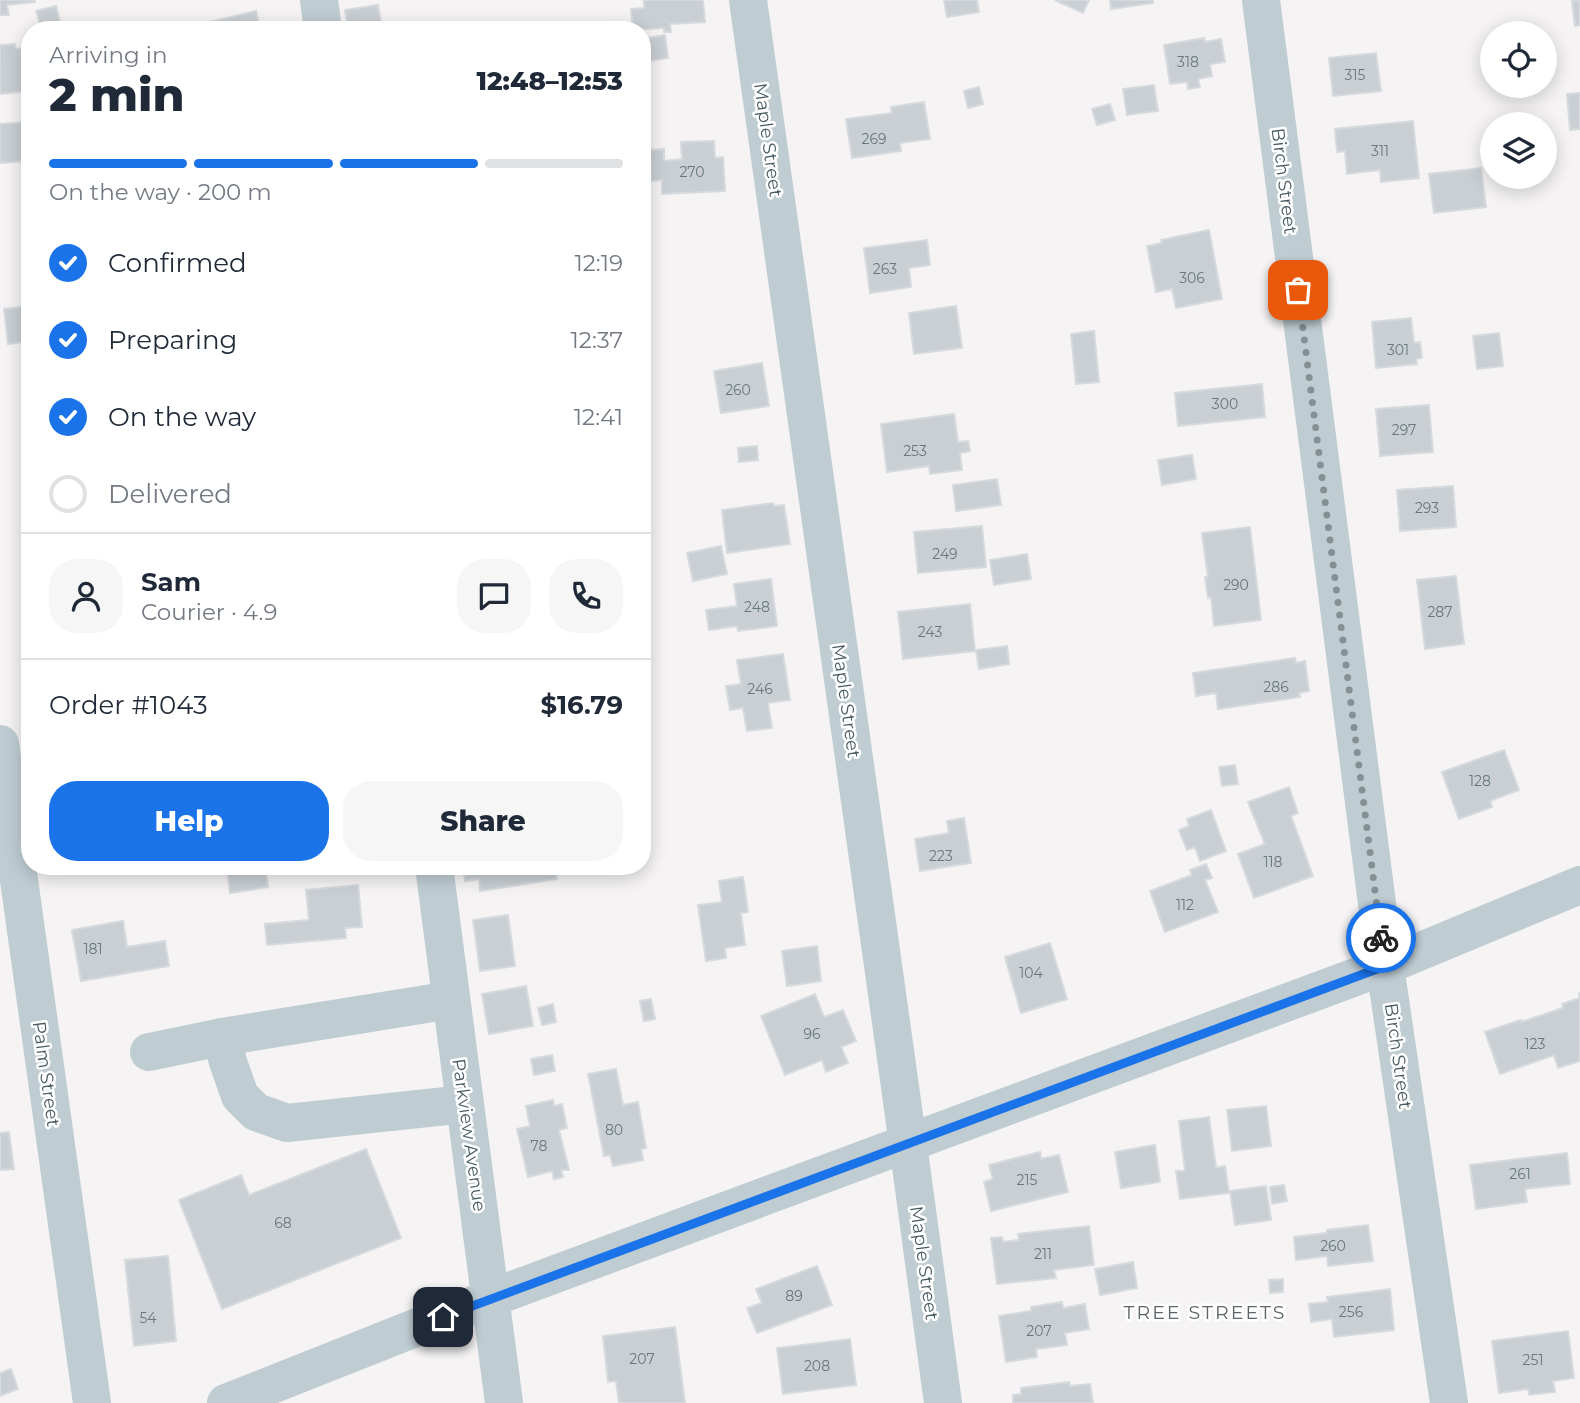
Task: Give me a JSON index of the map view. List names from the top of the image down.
{
  "streets": {
    "street": [
      "Maple Street",
      "Birch Street",
      "Palm Street",
      "Parkview Avenue"
    ]
  },
  "districts": ["TREE STREETS"],
  "house_numbers": [
    "318",
    "315",
    "269",
    "311",
    "270",
    "263",
    "306",
    "301",
    "260",
    "300",
    "297",
    "253",
    "293",
    "249",
    "290",
    "248",
    "287",
    "243",
    "286",
    "246",
    "128",
    "223",
    "118",
    "112",
    "181",
    "104",
    "96",
    "123",
    "80",
    "78",
    "261",
    "215",
    "68",
    "260",
    "211",
    "89",
    "256",
    "54",
    "207",
    "207",
    "251",
    "208"
  ],
  "page": {
    "heading": ["2 min", "Arriving in", "12:48–12:53"],
    "panel": [
      "Sam",
      "Courier · 4.9",
      "Order #1043",
      "$16.79"
    ],
    "bar": "On the way · 200 m",
    "list": [
      ["Confirmed", "12:19"],
      ["Preparing", "12:37"],
      ["On the way", "12:41"],
      "Delivered"
    ],
    "buttons": ["Help", "Share"]
  }
}
